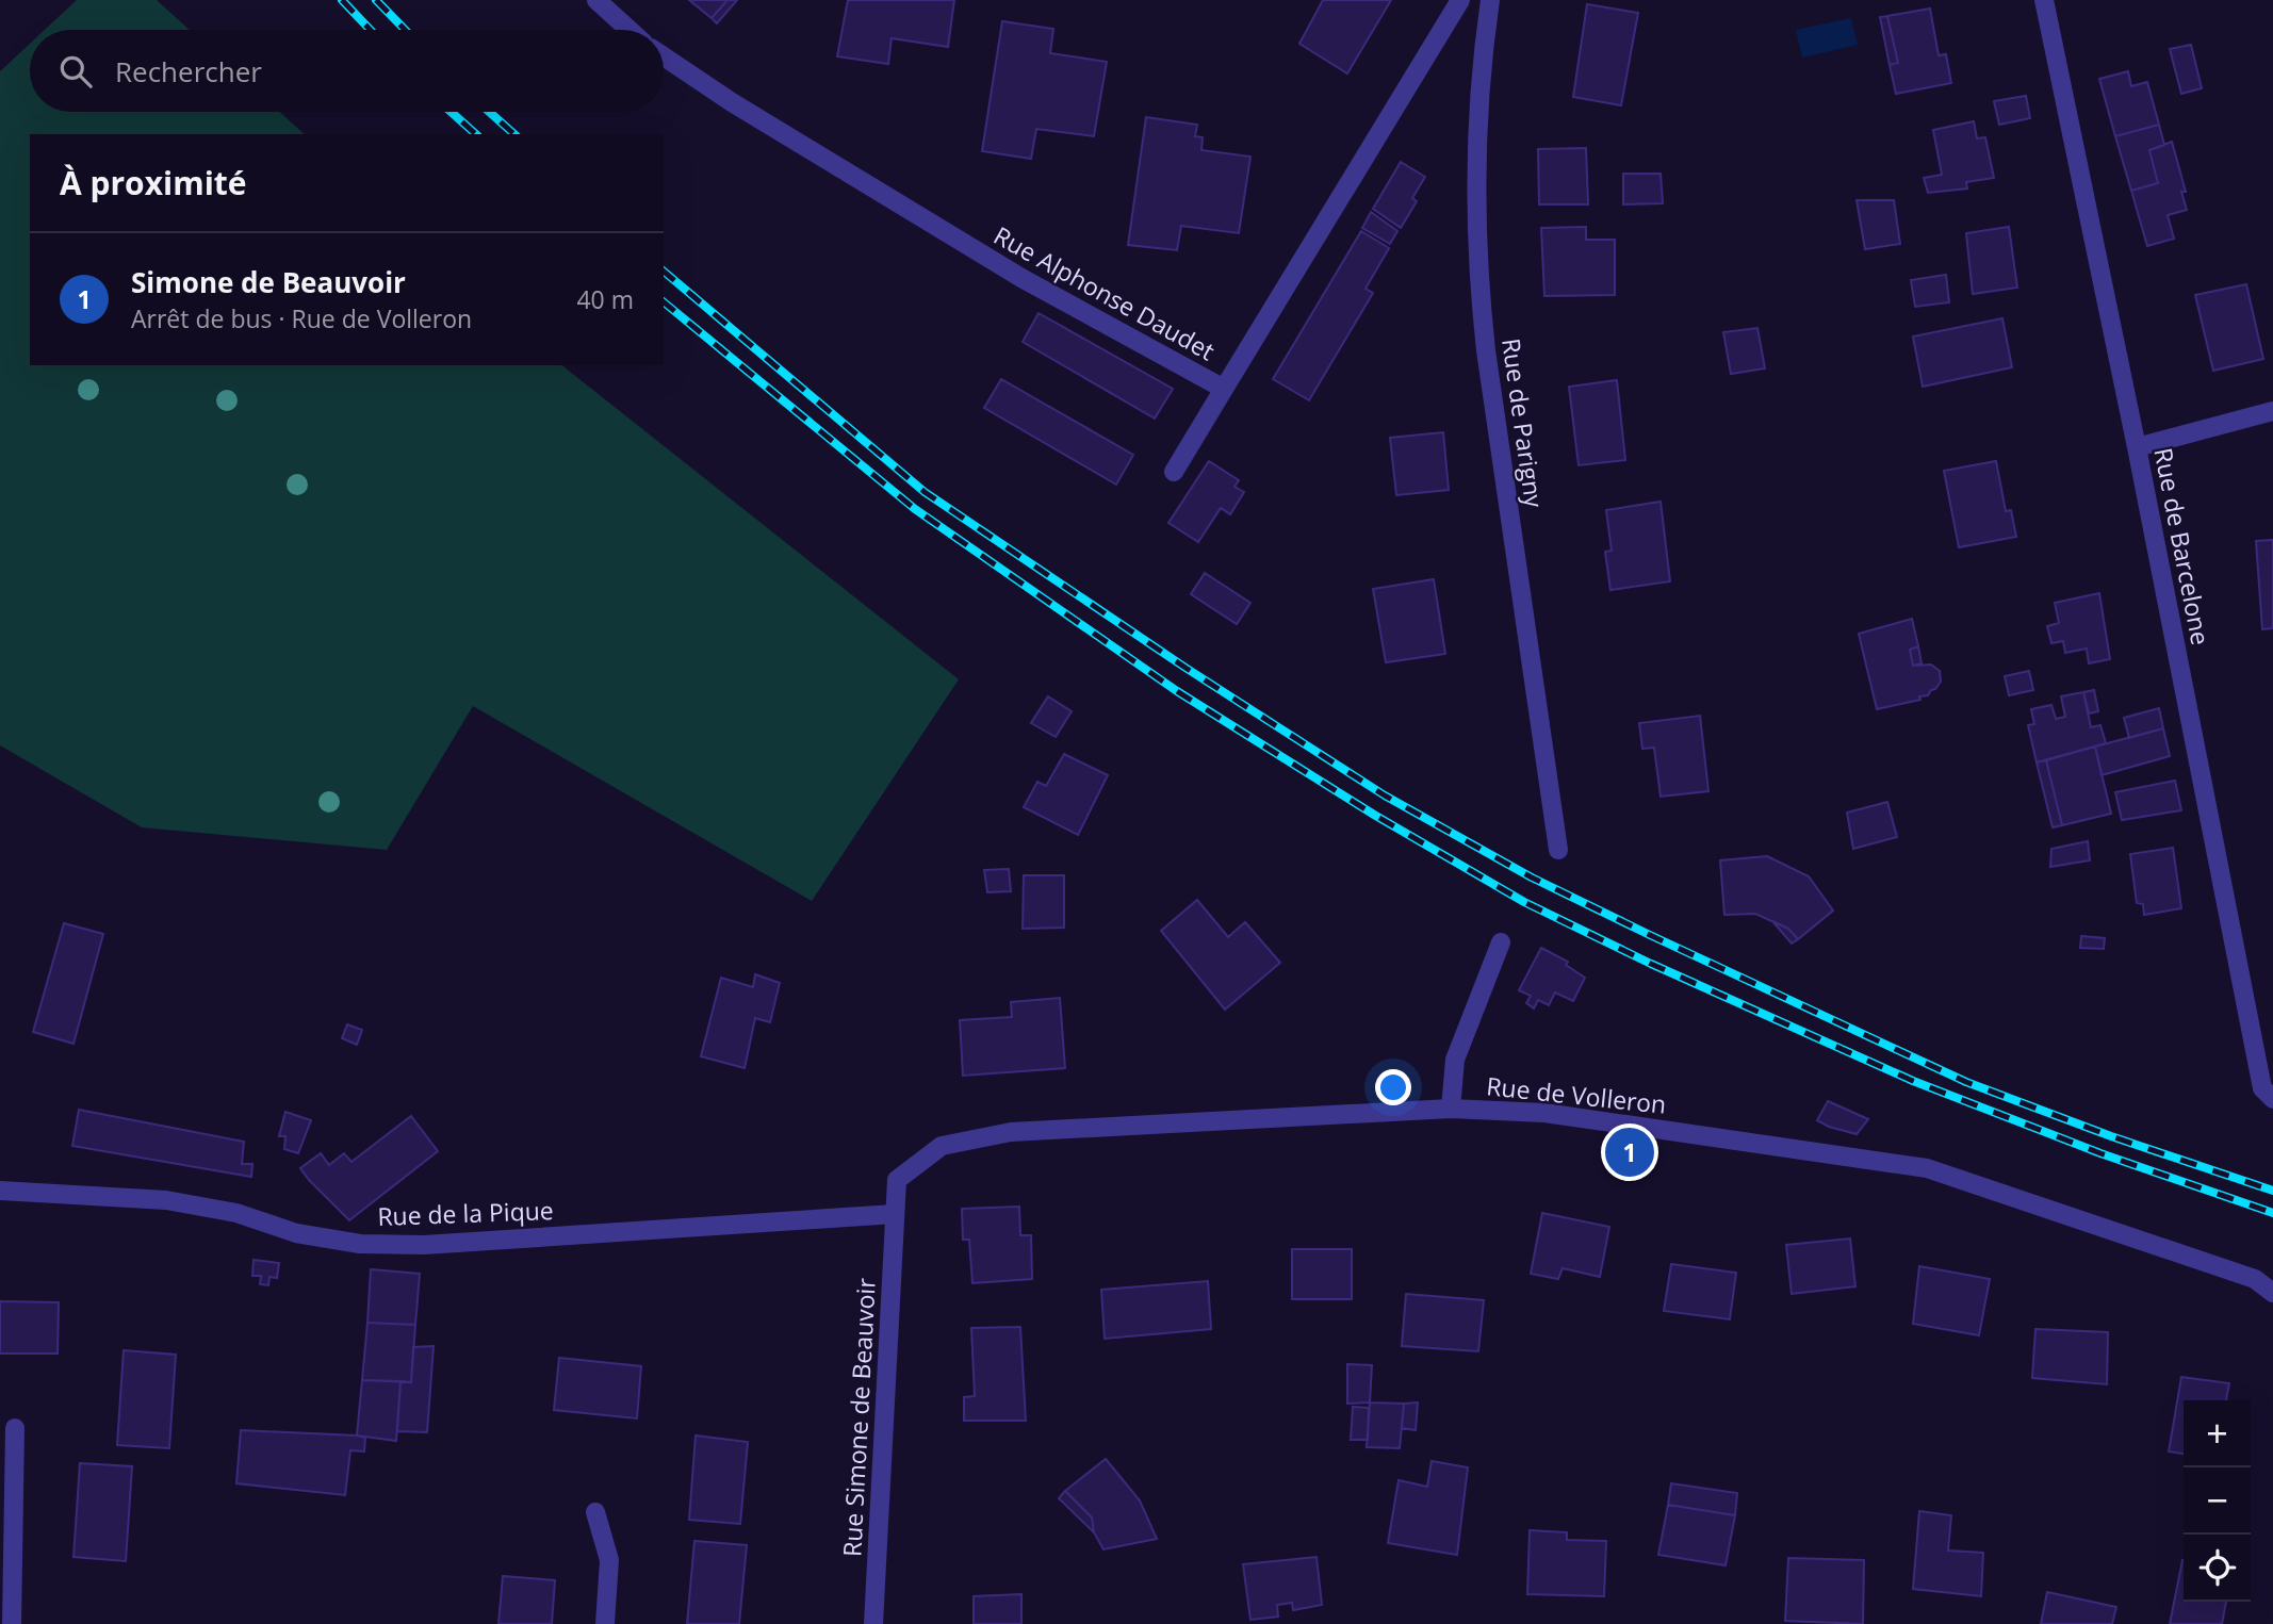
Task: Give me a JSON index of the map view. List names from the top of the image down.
{
  "streets": {
    "street": [
      "Rue Alphonse Daudet",
      "Rue de Parigny",
      "Rue de Barcelone",
      "Rue de Volleron",
      "Rue de la Pique",
      "Rue Simone de Beauvoir"
    ]
  },
  "crossings": [
    ["Rue de Volleron", "Rue de la Pique"],
    ["Rue de Volleron", "Rue Simone de Beauvoir"],
    ["Rue de la Pique", "Rue Simone de Beauvoir"]
  ],
  "page": {
    "search": "Rechercher",
    "heading": "À proximité",
    "list": [
      {
        "mark": "1",
        "name": "Simone de Beauvoir",
        "note": "Arrêt de bus · Rue de Volleron",
        "value": "40 m"
      }
    ],
    "pins": "1",
    "map_buttons": ["+", "−"]
  }
}
